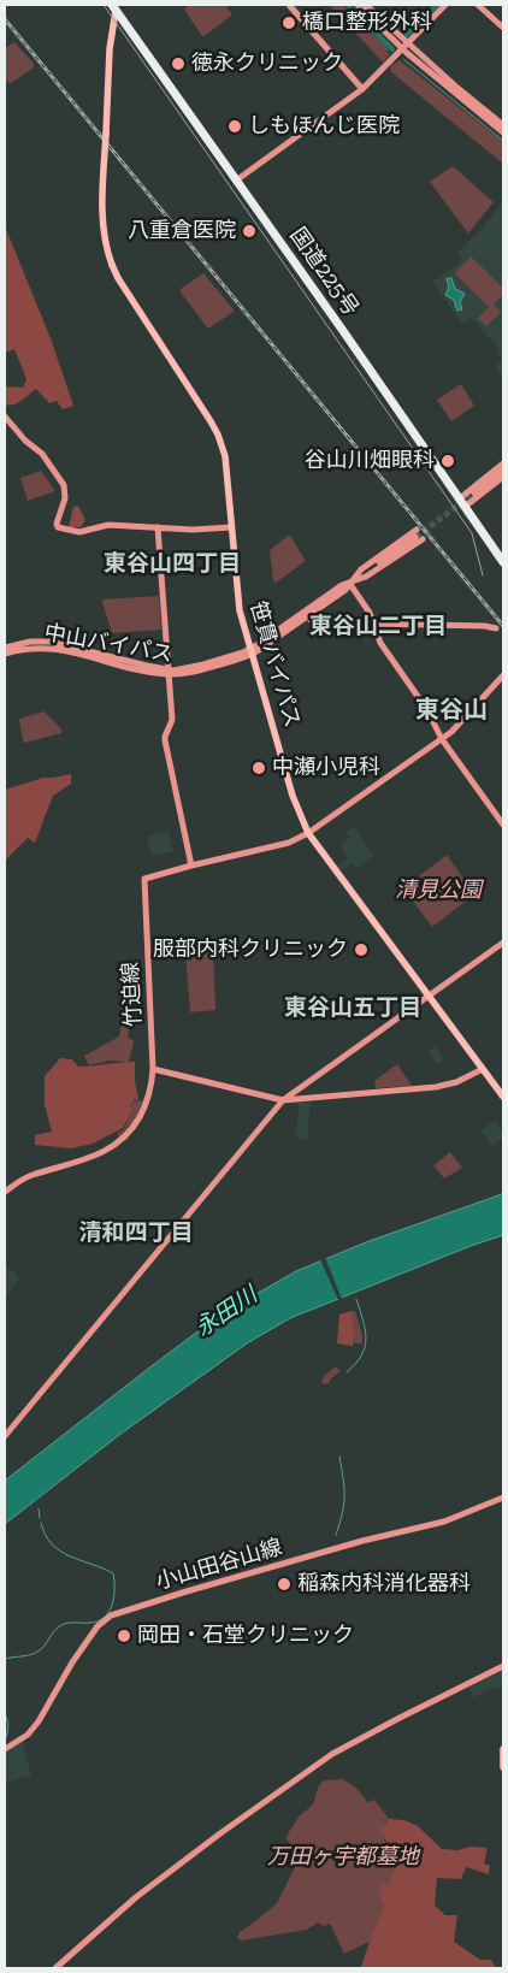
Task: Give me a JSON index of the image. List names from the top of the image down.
{
  "streets": {
    "highway": ["国道225号"],
    "main road": ["笹貫バイパス"],
    "street": ["中山バイパス", "竹迫線", "小山田谷山線"]
  },
  "crossings": [
    ["国道225号", "笹貫バイパス"],
    ["中山バイパス", "笹貫バイパス"],
    ["笹貫バイパス", "竹迫線"]
  ],
  "districts": [
    "東谷山四丁目",
    "東谷山二丁目",
    "東谷山",
    "東谷山五丁目",
    "清和四丁目"
  ],
  "water": ["永田川"],
  "parks": ["清見公園", "万田ヶ宇都墓地"],
  "places": [
    "橋口整形外科",
    "徳永クリニック",
    "しもほんじ医院",
    "八重倉医院",
    "谷山川畑眼科",
    "中瀬小児科",
    "服部内科クリニック",
    "稲森内科消化器科",
    "岡田・石堂クリニック"
  ]
}
